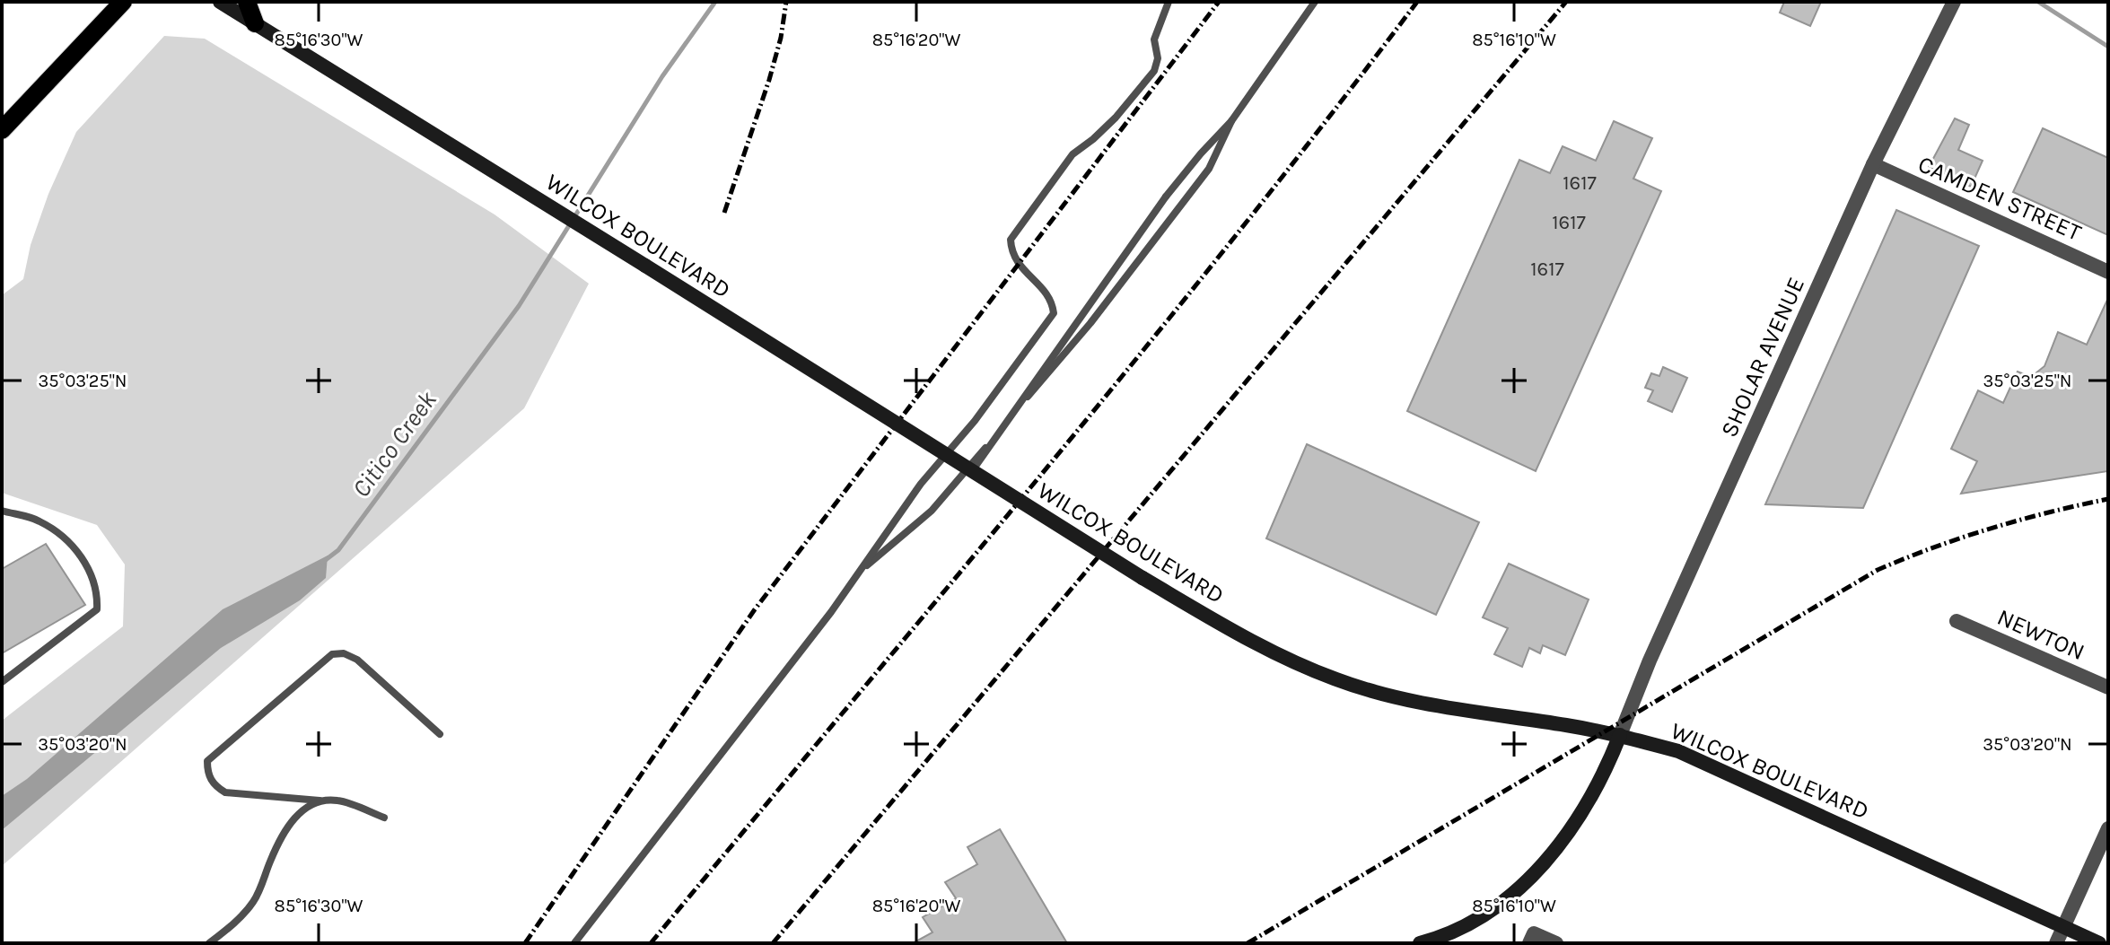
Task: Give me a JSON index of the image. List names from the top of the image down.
{
  "streets": {
    "main road": ["WILCOX BOULEVARD"],
    "street": ["CAMDEN STREET", "SHOLAR AVENUE", "NEWTON"]
  },
  "crossings": [
    ["CAMDEN STREET", "SHOLAR AVENUE"],
    ["WILCOX BOULEVARD", "SHOLAR AVENUE"]
  ],
  "water": ["Citico Creek"],
  "house_numbers": ["1617", "1617", "1617"],
  "coordinates": [
    "85°16'30\"W",
    "85°16'20\"W",
    "85°16'10\"W",
    "35°03'25\"N",
    "35°03'20\"N"
  ]
}
